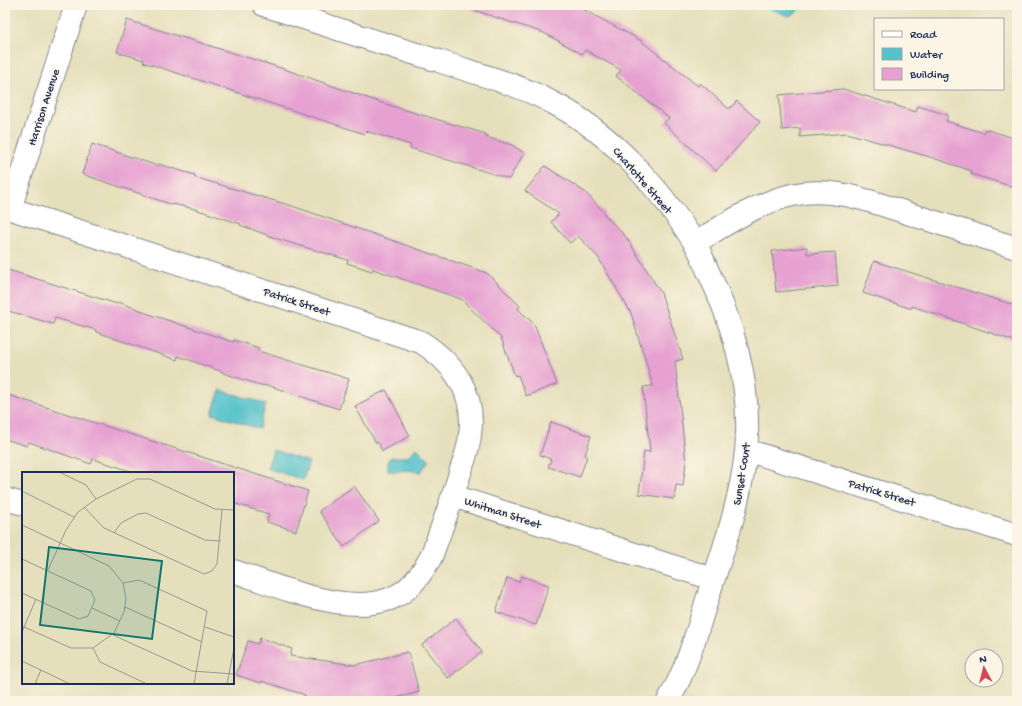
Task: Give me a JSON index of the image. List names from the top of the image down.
{
  "streets": {
    "street": [
      "Harrison Avenue",
      "Charlotte Street",
      "Patrick Street",
      "Sunset Court",
      "Whitman Street"
    ]
  },
  "crossings": [
    ["Harrison Avenue", "Patrick Street"],
    ["Charlotte Street", "Sunset Court"],
    ["Patrick Street", "Sunset Court"],
    ["Patrick Street", "Whitman Street"],
    ["Sunset Court", "Whitman Street"]
  ],
  "legend": ["Road", "Water", "Building"],
  "north": "top"
}
